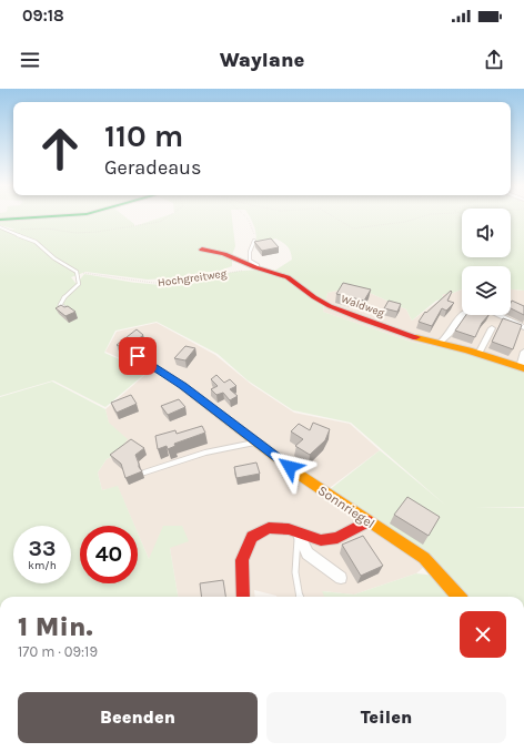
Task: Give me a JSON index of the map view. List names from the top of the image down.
{
  "streets": {
    "street": ["Waldweg", "Sonnriegel"],
    "path": ["Hochgreitweg"]
  },
  "crossings": [
    ["Hochgreitweg", "Waldweg"]
  ],
  "page": {
    "status": "09:18",
    "header": "Waylane",
    "turn": ["110 m", "Geradeaus"],
    "speed": "33 km/h",
    "limit": "40",
    "heading": ["1 Min.", "170 m · 09:19"],
    "buttons": ["Beenden", "Teilen"]
  }
}
